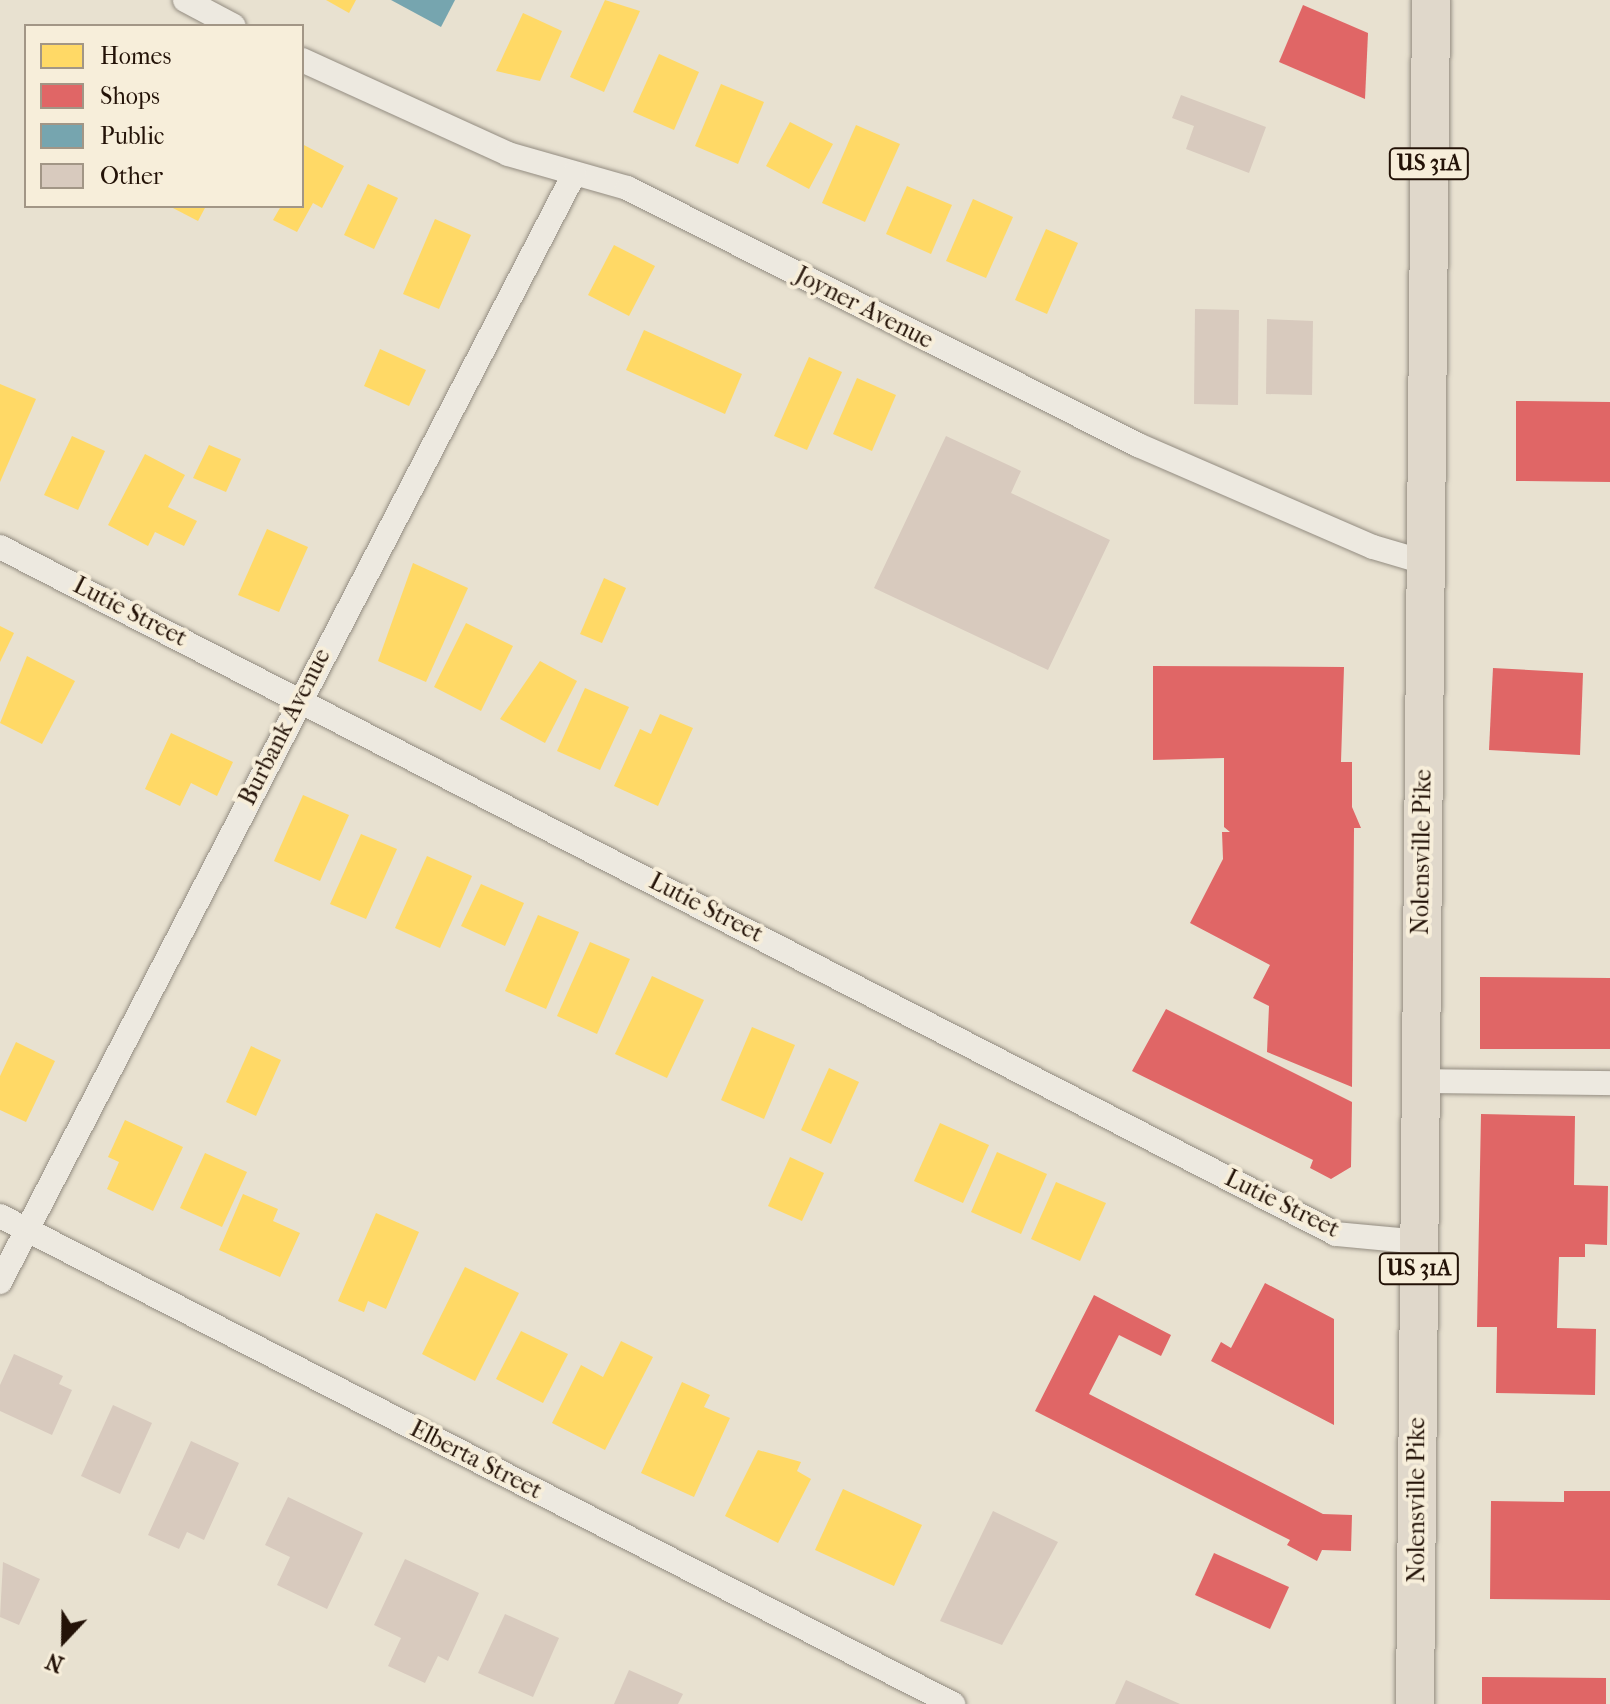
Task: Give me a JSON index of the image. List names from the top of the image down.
{
  "streets": {
    "main road": ["US 31A", "Nolensville Pike"],
    "street": [
      "Joyner Avenue",
      "Lutie Street",
      "Burbank Avenue",
      "Elberta Street"
    ]
  },
  "crossings": [
    ["Joyner Avenue", "Burbank Avenue"],
    ["Joyner Avenue", "Nolensville Pike"],
    ["Lutie Street", "Burbank Avenue"],
    ["Lutie Street", "Nolensville Pike"],
    ["Burbank Avenue", "Elberta Street"]
  ],
  "legend": [
    "Homes",
    "Shops",
    "Public",
    "Other"
  ],
  "north": "bottom"
}
